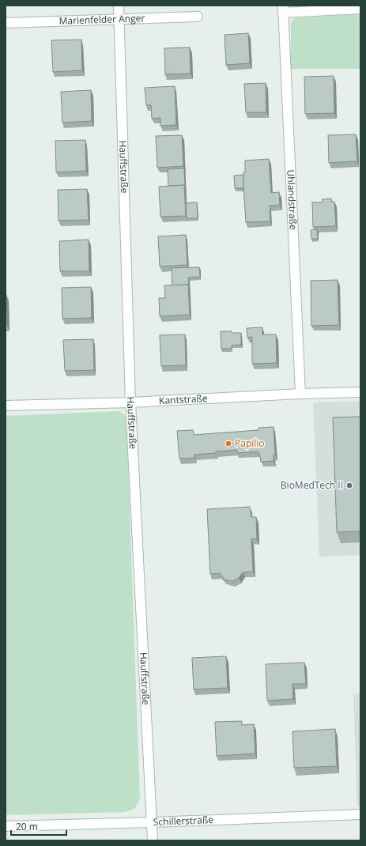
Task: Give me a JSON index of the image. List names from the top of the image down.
{
  "streets": {
    "street": [
      "Marienfelder Anger",
      "Hauffstraße",
      "Uhlandstraße",
      "Kantstraße",
      "Schillerstraße"
    ]
  },
  "crossings": [
    ["Marienfelder Anger", "Hauffstraße"],
    ["Hauffstraße", "Kantstraße"],
    ["Hauffstraße", "Schillerstraße"],
    ["Uhlandstraße", "Kantstraße"]
  ],
  "places": ["Papilio", "BioMedTech II"],
  "scale_bar": "20 m"
}
